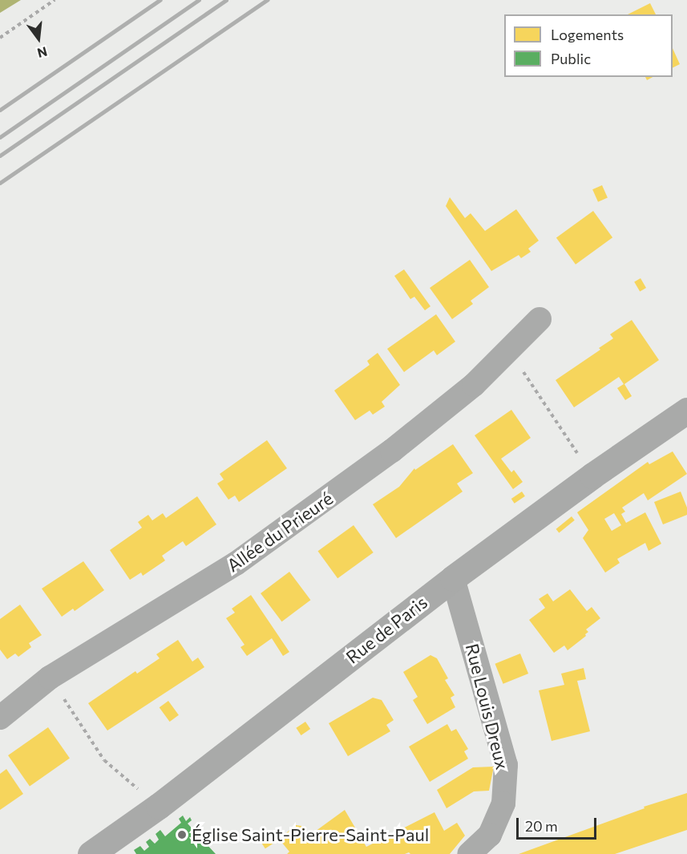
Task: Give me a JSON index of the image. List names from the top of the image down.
{
  "streets": {
    "main road": ["Rue de Paris"],
    "street": ["Allée du Prieuré", "Rue Louis Dreux"]
  },
  "crossings": [
    ["Rue de Paris", "Rue Louis Dreux"]
  ],
  "places": ["Église Saint-Pierre-Saint-Paul"],
  "legend": ["Logements", "Public"],
  "scale_bar": "20 m",
  "north": "bottom"
}
